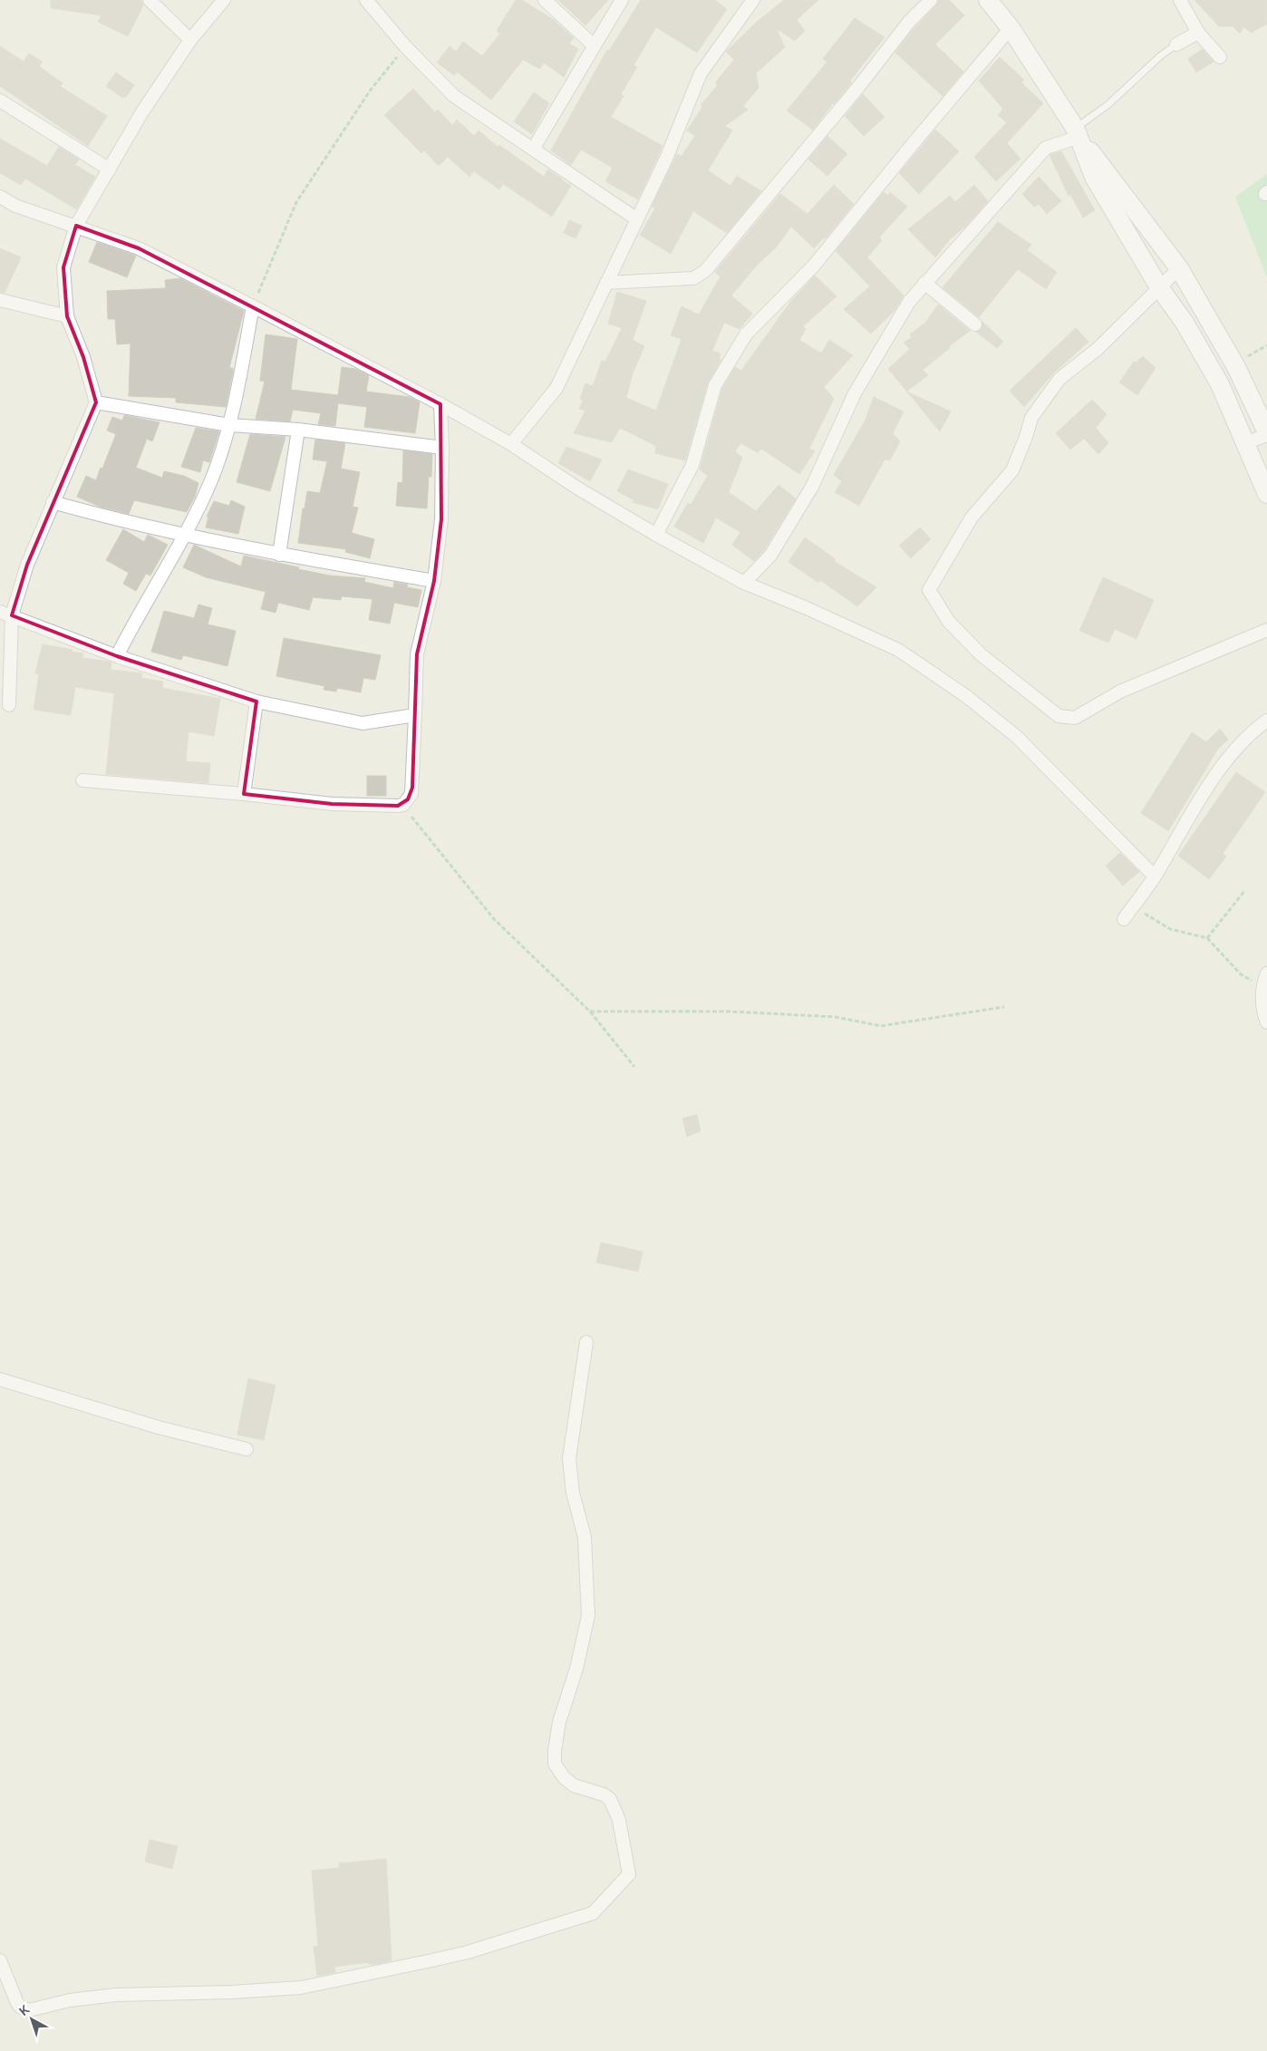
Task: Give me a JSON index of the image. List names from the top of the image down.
{
  "north": "top left"
}
